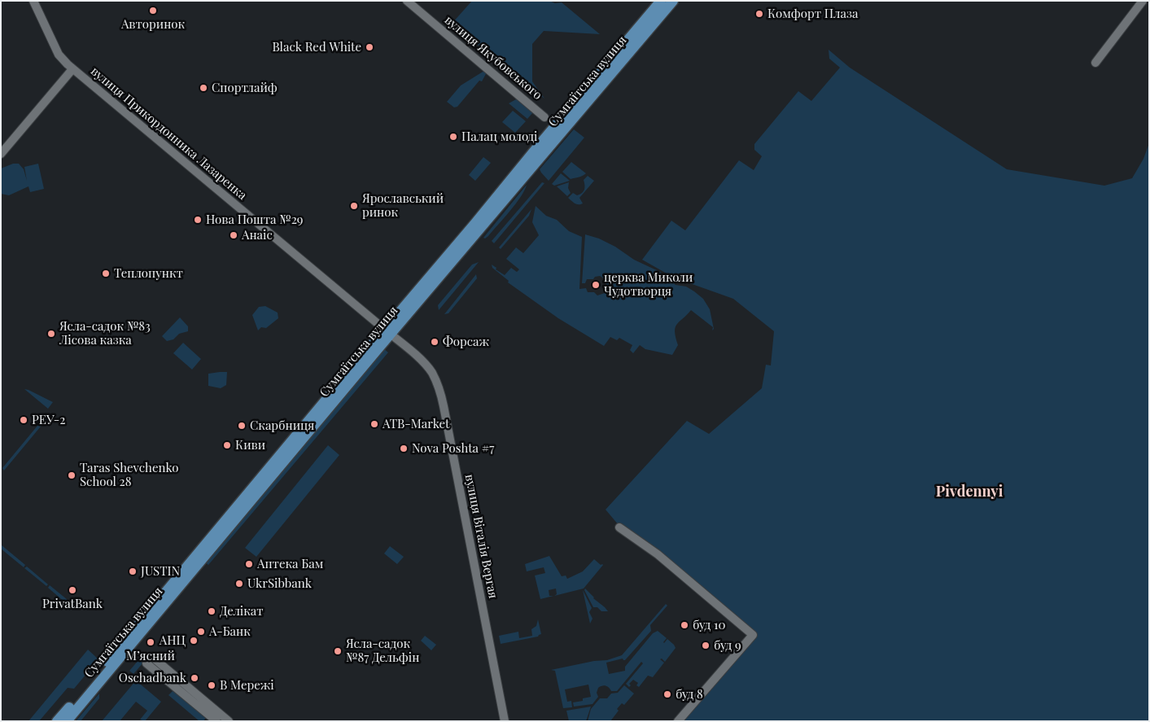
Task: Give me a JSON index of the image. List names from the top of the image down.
{
  "streets": {
    "main road": ["Сумгаїтська вулиця"],
    "street": ["вулиця Якубовського", "вулиця Прикордонника Лазаренка", "вулиця Віталія Вергая"]
  },
  "crossings": [
    ["Сумгаїтська вулиця", "вулиця Прикордонника Лазаренка"],
    ["Сумгаїтська вулиця", "вулиця Віталія Вергая"],
    ["вулиця Прикордонника Лазаренка", "вулиця Віталія Вергая"]
  ],
  "districts": ["Pivdennyi"],
  "places": [
    "Авторинок",
    "Комфорт Плаза",
    "Black Red White",
    "Спортлайф",
    "Палац молоді",
    "Ярославський ринок",
    "Нова Пошта №29",
    "Анаіс",
    "Теплопункт",
    "церква Миколи Чудотворця",
    "Ясла-садок №83 Лісова казка",
    "Форсаж",
    "РЕУ-2",
    "ATB-Market",
    "Скарбниця",
    "Киви",
    "Nova Poshta #7",
    "Taras Shevchenko School 28",
    "Аптека Бам",
    "JUSTIN",
    "UkrSibbank",
    "PrivatBank",
    "Делікат",
    "буд 10",
    "А-Банк",
    "АНЦ",
    "М’ясний",
    "буд 9",
    "Ясла-садок №87 Дельфін",
    "Oschadbank",
    "В Мережі",
    "буд 8"
  ]
}
